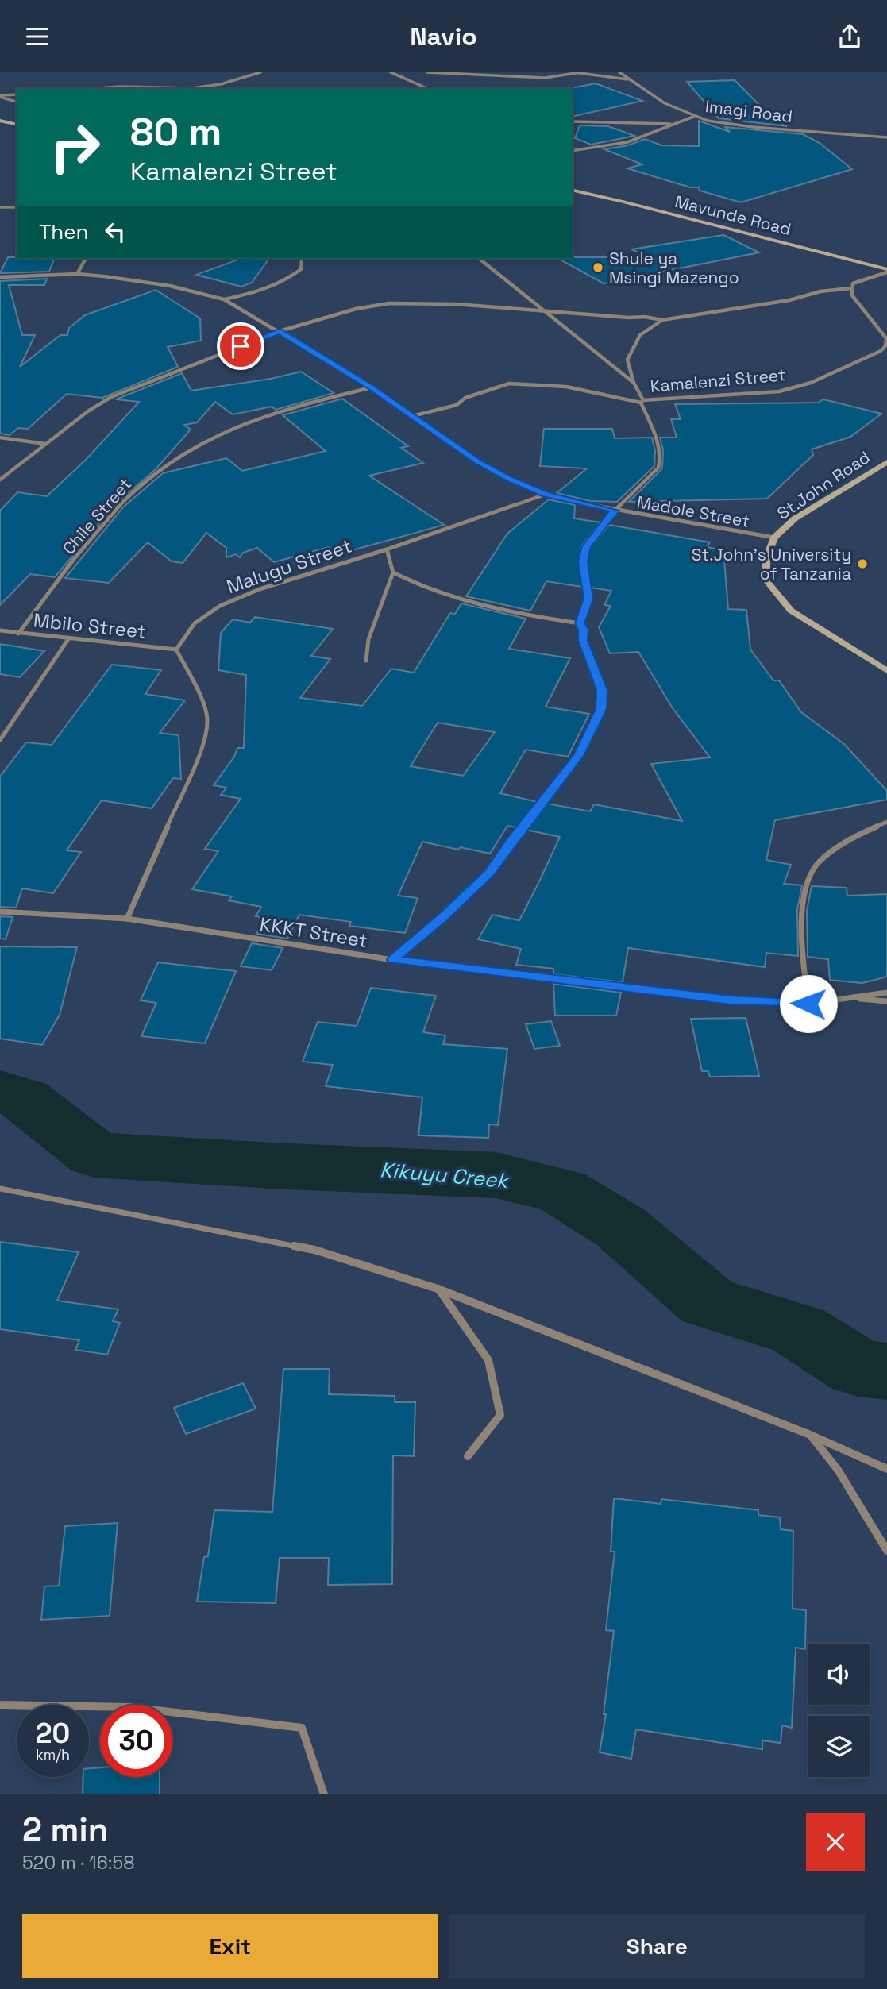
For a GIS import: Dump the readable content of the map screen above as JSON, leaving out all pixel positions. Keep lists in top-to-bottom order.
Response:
{
  "streets": {
    "street": [
      "Imagi Road",
      "Mavunde Road",
      "Kamalenzi Street",
      "St.John Road",
      "Madole Street",
      "Chile Street",
      "Malugu Street",
      "Mbilo Street",
      "KKKT Street"
    ]
  },
  "crossings": [
    ["Kamalenzi Street", "Madole Street"],
    ["St.John Road", "Madole Street"],
    ["Madole Street", "Chile Street"],
    ["Madole Street", "Malugu Street"],
    ["Chile Street", "Mbilo Street"],
    ["Malugu Street", "Mbilo Street"]
  ],
  "water": ["Kikuyu Creek"],
  "places": ["Shule ya Msingi Mazengo", "St.John's University of Tanzania"],
  "page": {
    "header": "Navio",
    "turn": ["80 m", "Kamalenzi Street"],
    "then": "Then",
    "speed": "20 km/h",
    "limit": "30",
    "heading": ["2 min", "520 m · 16:58"],
    "buttons": ["Exit", "Share"]
  }
}
